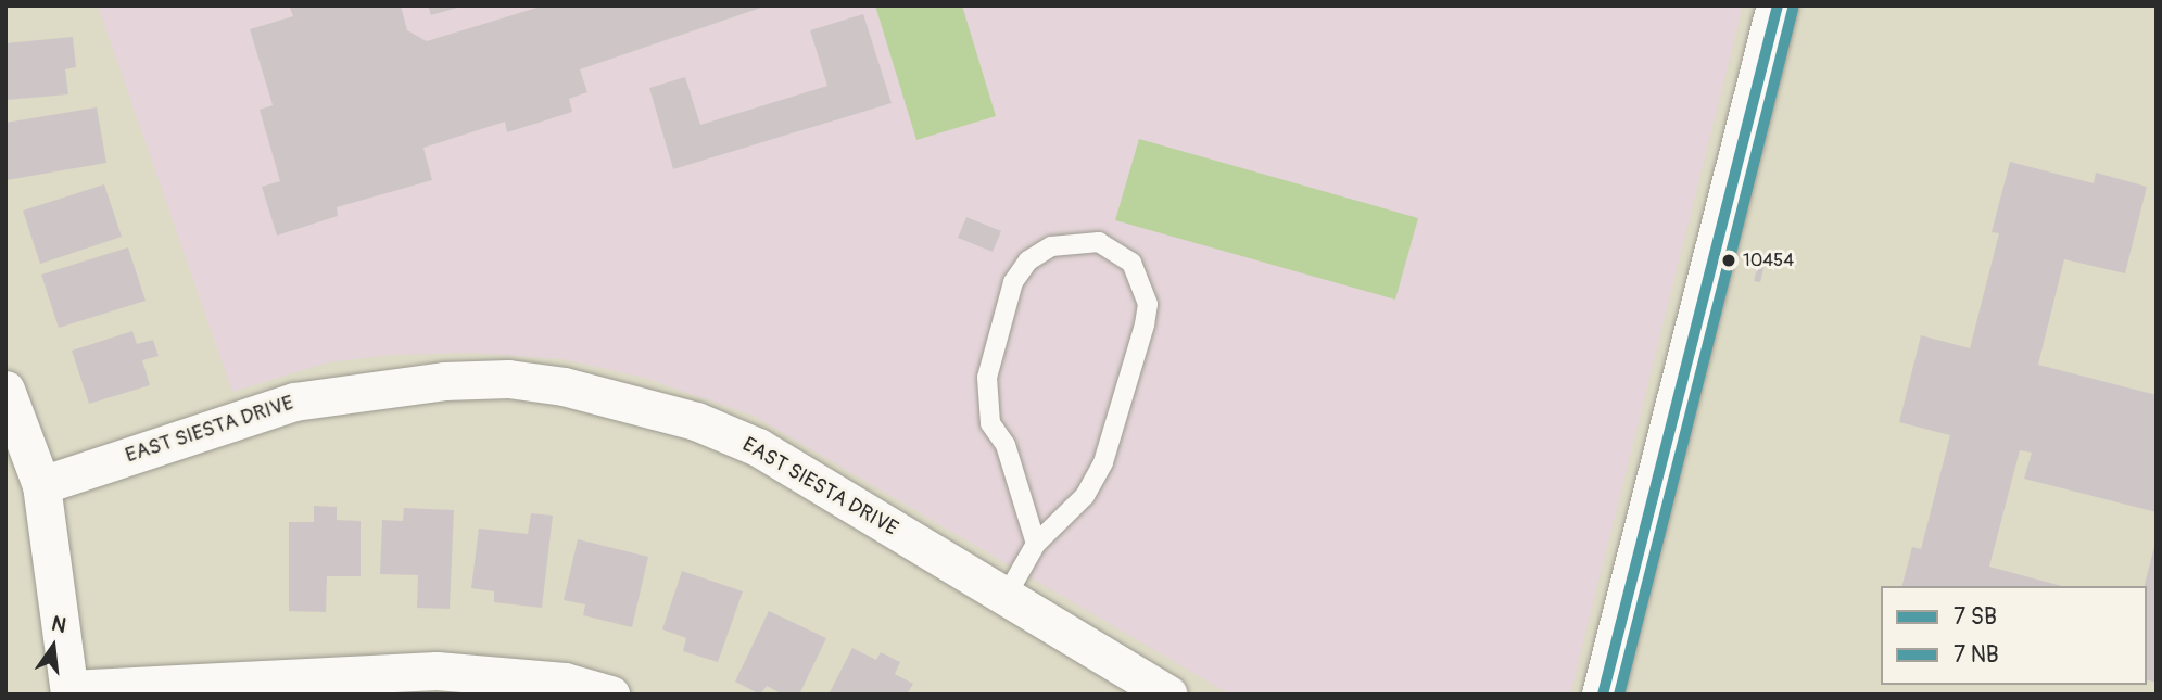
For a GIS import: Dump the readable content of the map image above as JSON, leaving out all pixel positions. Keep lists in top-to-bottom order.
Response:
{
  "streets": {
    "street": ["EAST SIESTA DRIVE"]
  },
  "places": ["10454"],
  "legend": ["7 SB", "7 NB"],
  "north": "top"
}
